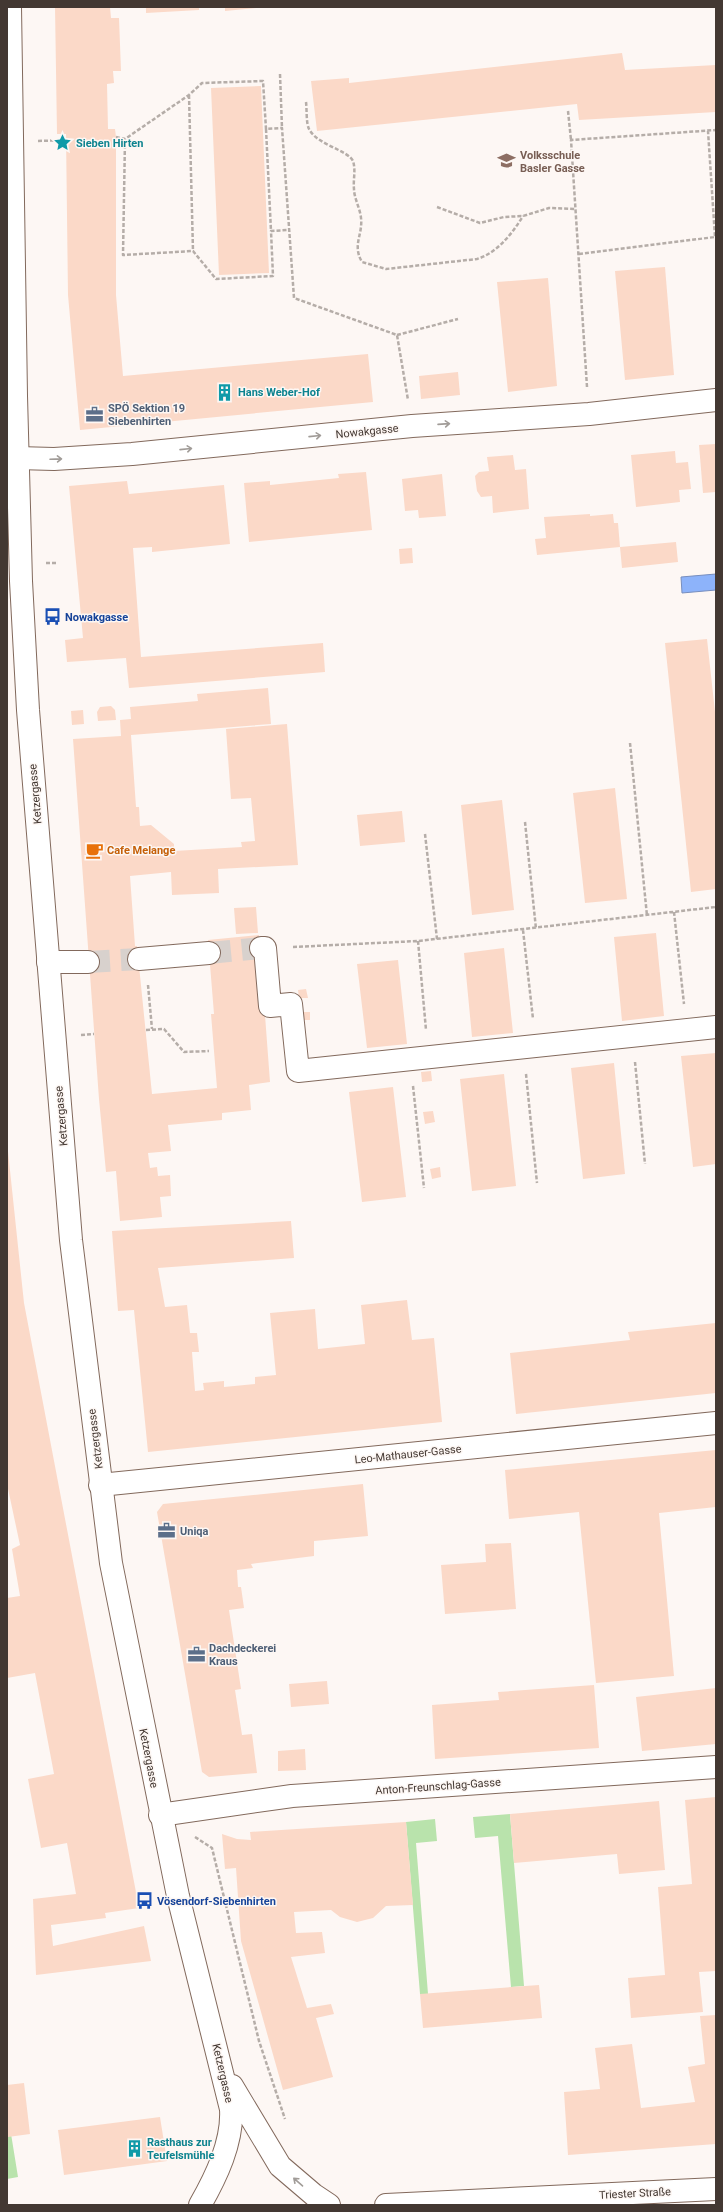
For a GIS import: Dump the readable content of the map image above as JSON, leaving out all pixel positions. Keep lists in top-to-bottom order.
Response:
{
  "streets": {
    "main road": [
      "Nowakgasse",
      "Ketzergasse",
      "Leo-Mathauser-Gasse",
      "Anton-Freunschlag-Gasse",
      "Triester Straße"
    ]
  },
  "crossings": [
    ["Nowakgasse", "Ketzergasse"],
    ["Ketzergasse", "Leo-Mathauser-Gasse"],
    ["Ketzergasse", "Anton-Freunschlag-Gasse"]
  ],
  "one_way": ["Nowakgasse"],
  "places": {
    "place": ["Sieben Hirten"],
    "school or university": ["Volksschule Basler Gasse"],
    "building": ["Hans Weber-Hof", "Rasthaus zur Teufelsmühle"],
    "office": ["SPÖ Sektion 19 Siebenhirten", "Uniqa", "Dachdeckerei Kraus"],
    "bus stop": ["Nowakgasse", "Vösendorf-Siebenhirten"],
    "cafe": ["Cafe Melange"]
  }
}
